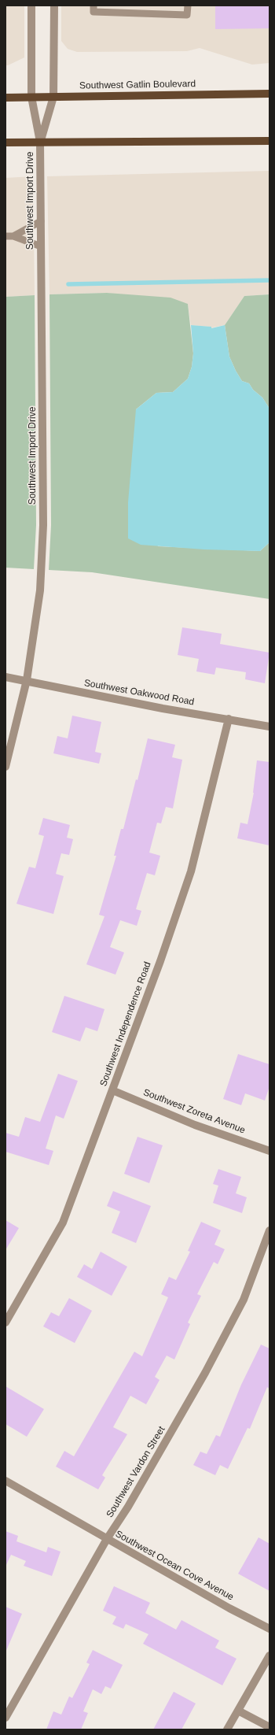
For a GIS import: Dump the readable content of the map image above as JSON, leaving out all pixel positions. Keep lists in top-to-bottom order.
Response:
{
  "streets": {
    "main road": ["Southwest Gatlin Boulevard"],
    "street": [
      "Southwest Import Drive",
      "Southwest Oakwood Road",
      "Southwest Independence Road",
      "Southwest Zoreta Avenue",
      "Southwest Vardon Street",
      "Southwest Ocean Cove Avenue"
    ]
  },
  "crossings": [
    ["Southwest Gatlin Boulevard", "Southwest Import Drive"],
    ["Southwest Import Drive", "Southwest Oakwood Road"],
    ["Southwest Oakwood Road", "Southwest Independence Road"],
    ["Southwest Independence Road", "Southwest Zoreta Avenue"],
    ["Southwest Vardon Street", "Southwest Ocean Cove Avenue"]
  ]
}
